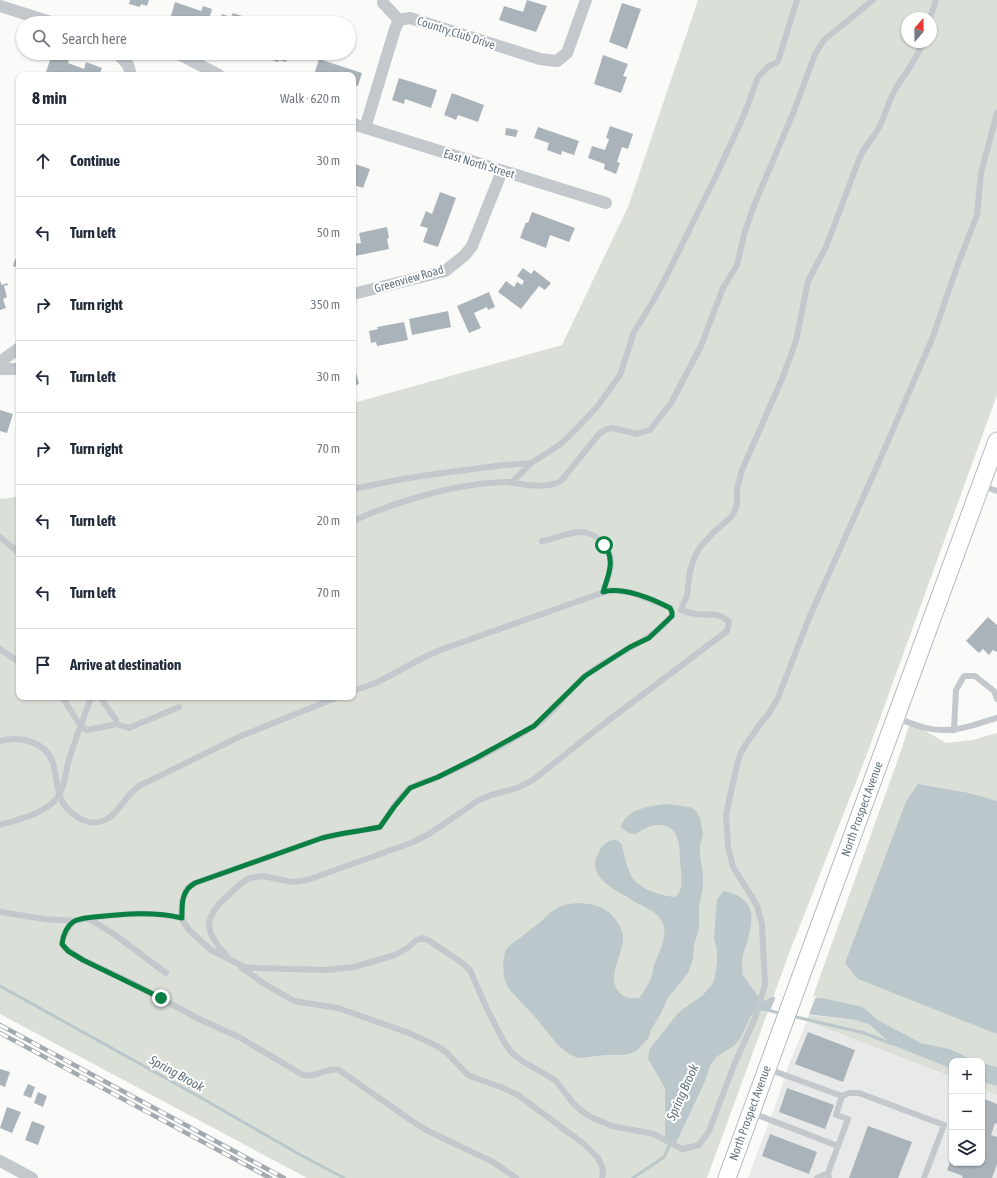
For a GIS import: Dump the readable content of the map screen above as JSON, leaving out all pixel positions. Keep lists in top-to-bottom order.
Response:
{
  "streets": {
    "main road": ["North Prospect Avenue"],
    "street": ["Country Club Drive", "East North Street", "Greenview Road"]
  },
  "crossings": [
    ["Country Club Drive", "East North Street"],
    ["East North Street", "Greenview Road"]
  ],
  "water": ["Spring Brook"],
  "north": "top",
  "page": {
    "search": "Search here",
    "heading": ["8 min", "Walk · 620 m"],
    "list": [
      ["Continue", "30 m"],
      ["Turn left", "50 m"],
      ["Turn right", "350 m"],
      ["Turn left", "30 m"],
      ["Turn right", "70 m"],
      ["Turn left", "20 m"],
      ["Turn left", "70 m"],
      "Arrive at destination"
    ],
    "map_buttons": ["+", "−"]
  }
}
